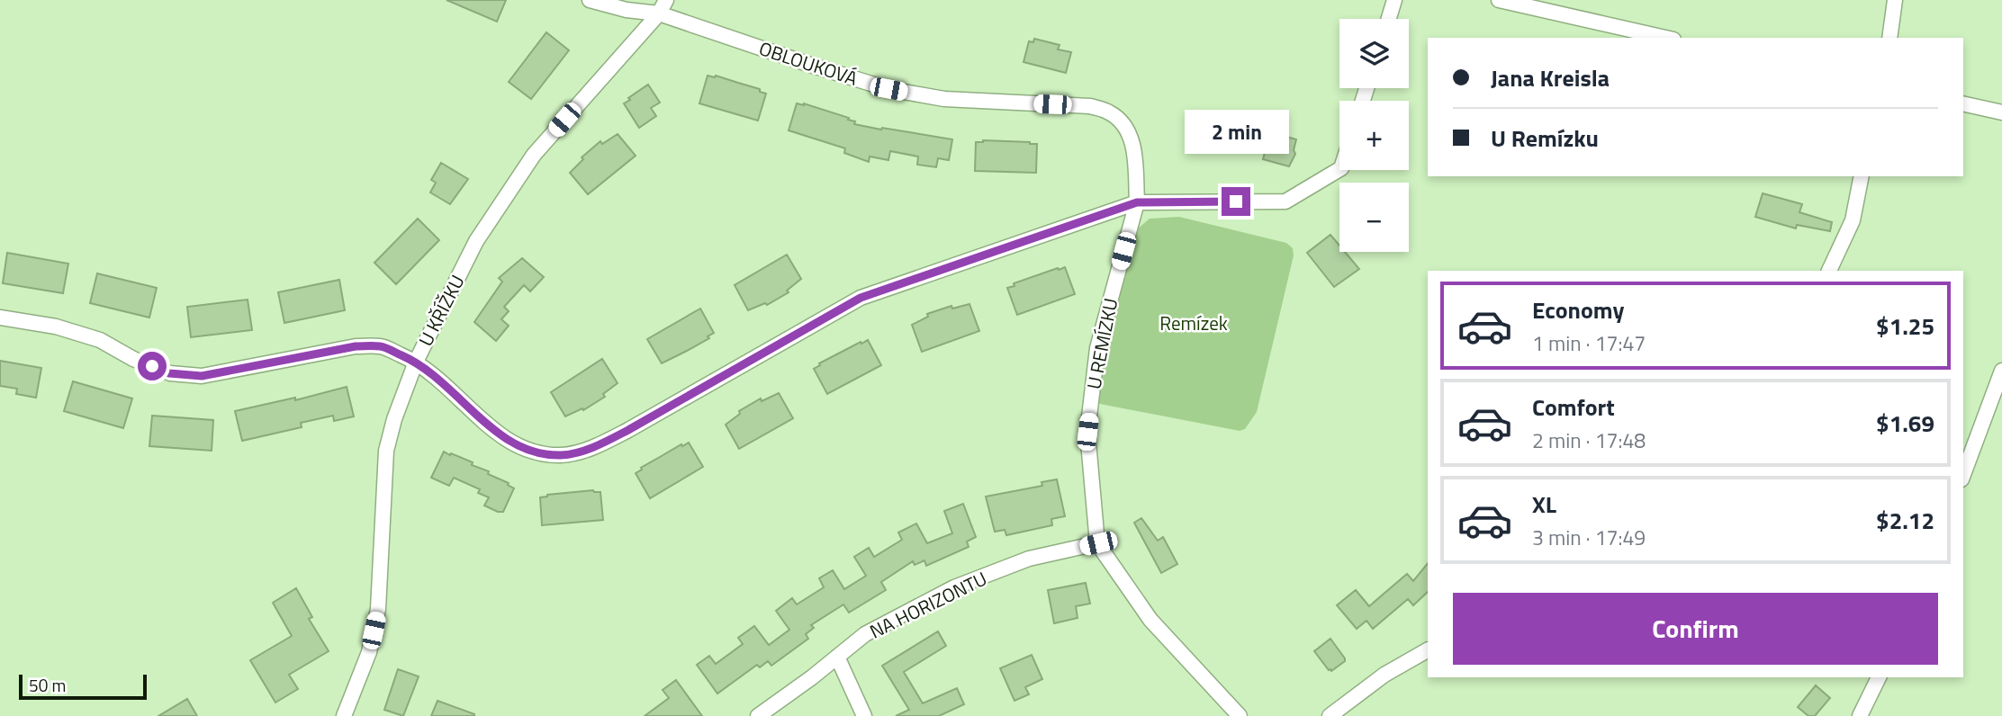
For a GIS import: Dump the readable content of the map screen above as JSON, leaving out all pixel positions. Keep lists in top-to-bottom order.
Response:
{
  "streets": {
    "street": [
      "OBLOUKOVÁ",
      "U KŘÍŽKU",
      "U REMÍZKU",
      "NA HORIZONTU"
    ]
  },
  "crossings": [
    ["OBLOUKOVÁ", "U KŘÍŽKU"],
    ["OBLOUKOVÁ", "U REMÍZKU"],
    ["U REMÍZKU", "NA HORIZONTU"]
  ],
  "parks": ["Remízek"],
  "scale_bar": "50 m",
  "page": {
    "map_buttons": ["+", "−"],
    "banner": ["Jana Kreisla", "U Remízku"],
    "bubble": "2 min",
    "list": [
      {
        "name": "Economy",
        "note": "1 min · 17:47",
        "value": "$1.25"
      },
      {
        "name": "Comfort",
        "note": "2 min · 17:48",
        "value": "$1.69"
      },
      {
        "name": "XL",
        "note": "3 min · 17:49",
        "value": "$2.12"
      }
    ],
    "buttons": "Confirm",
    "scale": "50 m"
  }
}
